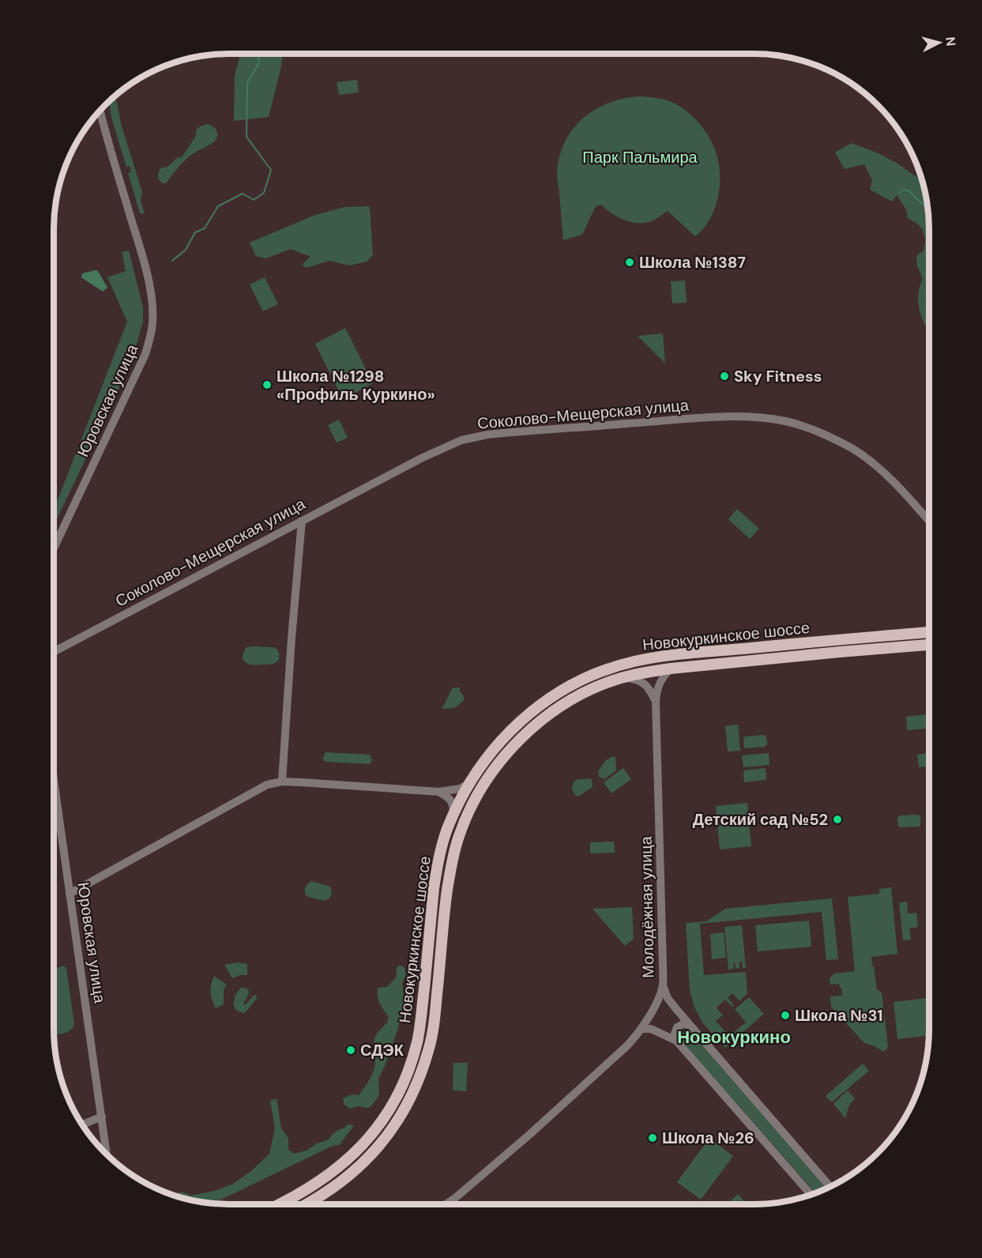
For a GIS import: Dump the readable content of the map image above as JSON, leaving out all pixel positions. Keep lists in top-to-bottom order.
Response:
{
  "streets": {
    "main road": ["Новокуркинское шоссе"],
    "street": ["Юровская улица", "Соколово-Мещерская улица", "Молодёжная улица"]
  },
  "crossings": [
    ["Новокуркинское шоссе", "Молодёжная улица"]
  ],
  "districts": ["Новокуркино"],
  "parks": ["Парк Пальмира"],
  "places": [
    "Школа №1387",
    "Sky Fitness",
    "Школа №1298 «Профиль Куркино»",
    "Детский сад №52",
    "Школа №31",
    "СДЭК",
    "Школа №26"
  ],
  "north": "right"
}
